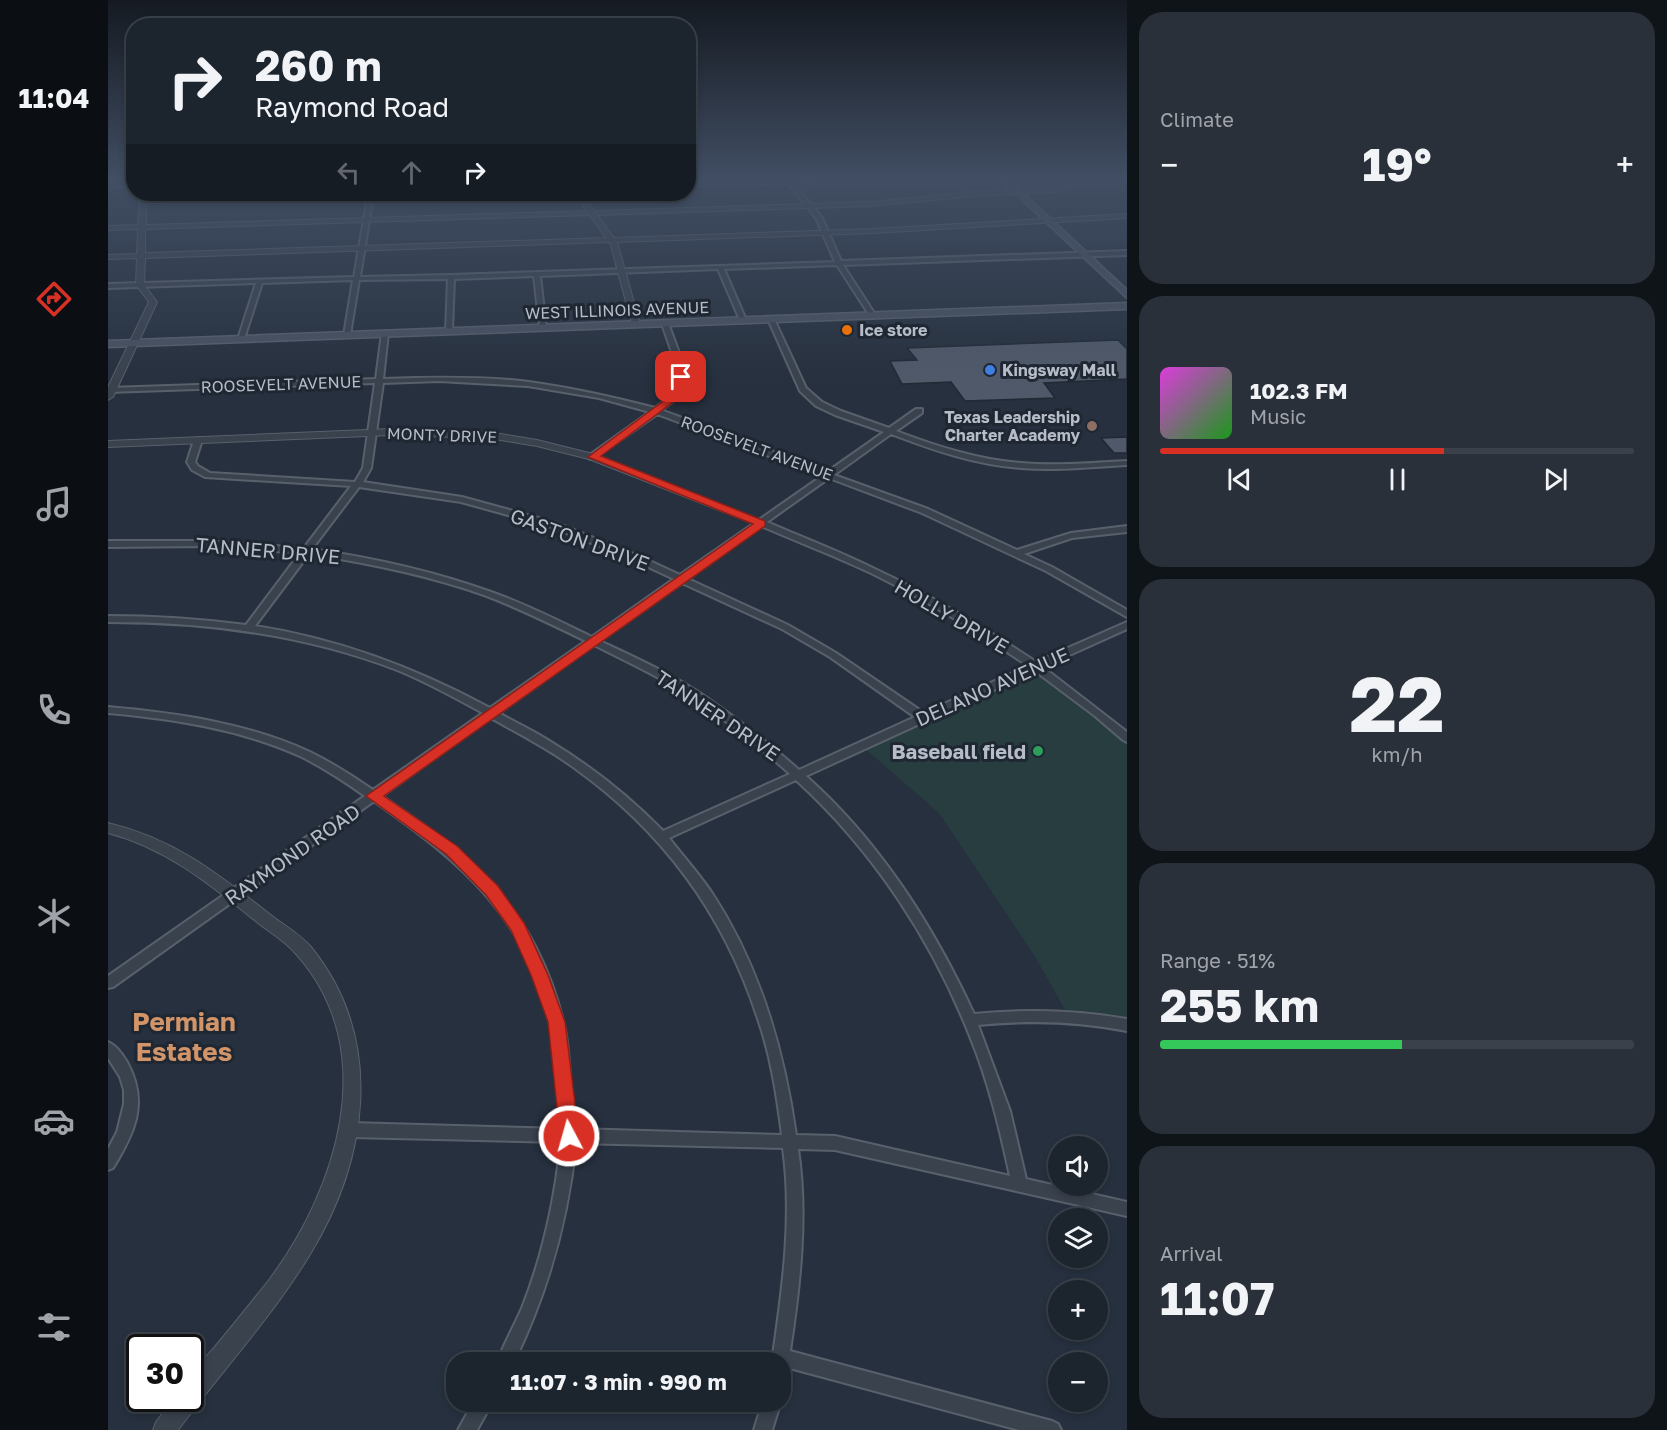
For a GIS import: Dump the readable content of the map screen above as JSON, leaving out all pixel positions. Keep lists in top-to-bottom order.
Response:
{
  "streets": {
    "main road": ["WEST ILLINOIS AVENUE"],
    "street": [
      "ROOSEVELT AVENUE",
      "MONTY DRIVE",
      "GASTON DRIVE",
      "TANNER DRIVE",
      "HOLLY DRIVE",
      "DELANO AVENUE",
      "RAYMOND ROAD"
    ]
  },
  "crossings": [
    ["ROOSEVELT AVENUE", "RAYMOND ROAD"],
    ["MONTY DRIVE", "GASTON DRIVE"],
    ["MONTY DRIVE", "HOLLY DRIVE"],
    ["MONTY DRIVE", "RAYMOND ROAD"],
    ["GASTON DRIVE", "DELANO AVENUE"],
    ["GASTON DRIVE", "RAYMOND ROAD"],
    ["TANNER DRIVE", "DELANO AVENUE"],
    ["TANNER DRIVE", "RAYMOND ROAD"],
    ["HOLLY DRIVE", "DELANO AVENUE"],
    ["HOLLY DRIVE", "RAYMOND ROAD"]
  ],
  "districts": ["Permian Estates"],
  "places": [
    "Ice store",
    "Kingsway Mall",
    "Texas Leadership Charter Academy",
    "Baseball field"
  ],
  "page": {
    "tabs": "11:04",
    "tile": [
      "Climate",
      ["22", "km/h"],
      ["Range · 51%", "255 km"],
      ["Arrival", "11:07"]
    ],
    "turn": ["260 m", "Raymond Road"],
    "heat": ["−", "19°", "+"],
    "song": ["102.3 FM", "Music"],
    "map_buttons": ["+", "−"],
    "limit": "30",
    "trip": "11:07 · 3 min · 990 m"
  }
}
